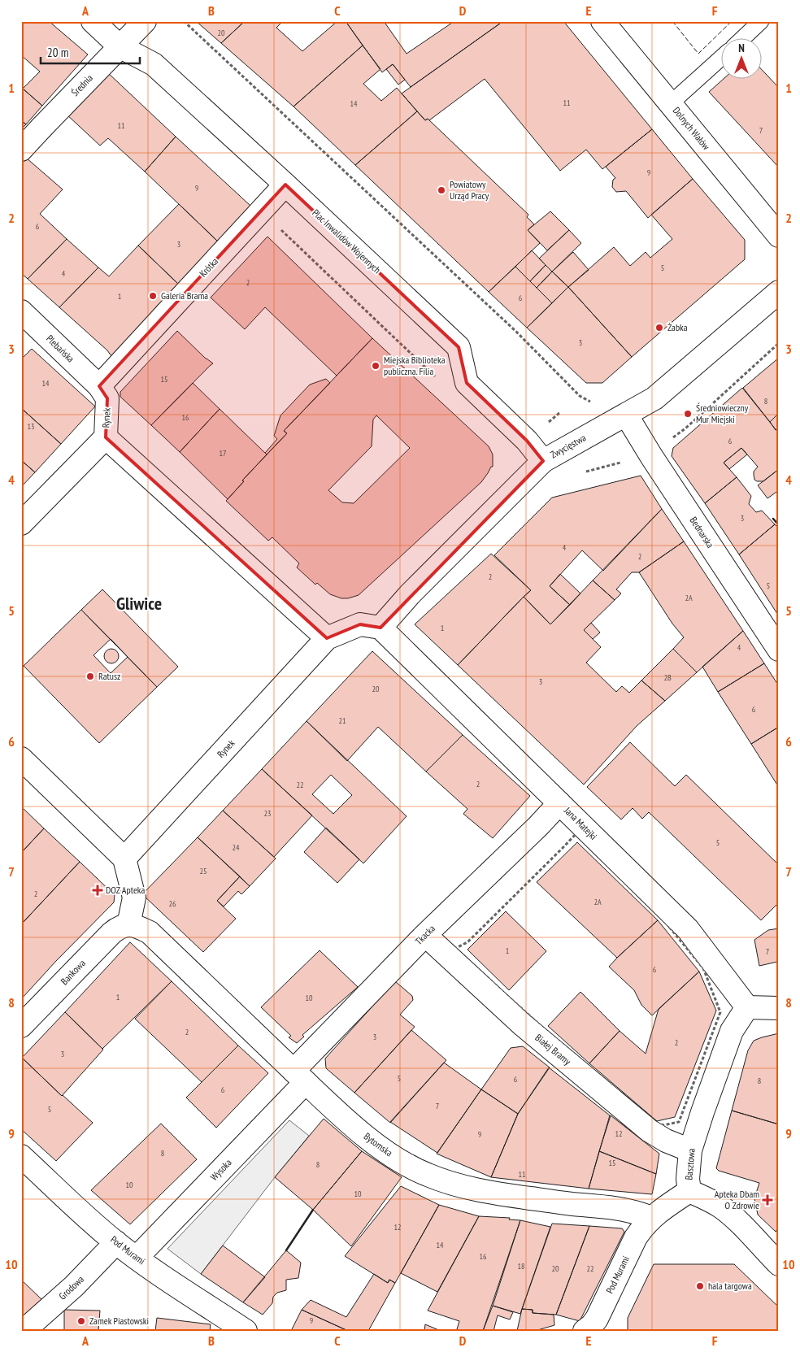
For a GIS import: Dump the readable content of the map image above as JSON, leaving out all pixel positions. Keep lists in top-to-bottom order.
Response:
{
  "streets": {
    "street": [
      "Średnia",
      "Dolnych Wałów",
      "Plac Inwalidów Wojennych",
      "Krótka",
      "Plebańska",
      "Rynek",
      "Zwycięstwa",
      "Bednarska",
      "Jana Matejki",
      "Tkacka",
      "Bankowa",
      "Białej Bramy",
      "Bytomska",
      "Basztowa",
      "Wysoka",
      "Pod Murami",
      "Grodowa"
    ]
  },
  "crossings": [
    ["Średnia", "Plac Inwalidów Wojennych"],
    ["Plac Inwalidów Wojennych", "Krótka"],
    ["Plac Inwalidów Wojennych", "Zwycięstwa"],
    ["Krótka", "Plebańska"],
    ["Krótka", "Rynek"],
    ["Plebańska", "Rynek"],
    ["Rynek", "Zwycięstwa"],
    ["Rynek", "Jana Matejki"],
    ["Zwycięstwa", "Bednarska"],
    ["Zwycięstwa", "Jana Matejki"],
    ["Jana Matejki", "Tkacka"],
    ["Jana Matejki", "Basztowa"],
    ["Tkacka", "Białej Bramy"],
    ["Tkacka", "Bytomska"],
    ["Tkacka", "Wysoka"],
    ["Bankowa", "Bytomska"],
    ["Białej Bramy", "Basztowa"],
    ["Bytomska", "Wysoka"],
    ["Bytomska", "Pod Murami"],
    ["Wysoka", "Pod Murami"],
    ["Pod Murami", "Grodowa"]
  ],
  "districts": ["Gliwice"],
  "places": {
    "other": [
      "Powiatowy Urząd Pracy",
      "Galeria Brama",
      "Żabka",
      "Miejska Biblioteka publiczna. Filia",
      "Średniowieczny Mur Miejski",
      "Ratusz",
      "hala targowa",
      "Zamek Piastowski"
    ],
    "health": ["DOZ Apteka", "Apteka Dbam O Zdrowie"]
  },
  "house_numbers": [
    "20",
    "11",
    "14",
    "11",
    "7",
    "9",
    "9",
    "6",
    "3",
    "5",
    "4",
    "2",
    "1",
    "6",
    "3",
    "15",
    "14",
    "8",
    "16",
    "13",
    "6",
    "17",
    "3",
    "4",
    "2",
    "2",
    "5",
    "2A",
    "1",
    "4",
    "2B",
    "3",
    "20",
    "6",
    "21",
    "2",
    "22",
    "23",
    "5",
    "24",
    "25",
    "2",
    "2A",
    "26",
    "1",
    "7",
    "6",
    "1",
    "10",
    "2",
    "3",
    "2",
    "3",
    "5",
    "6",
    "8",
    "6",
    "7",
    "5",
    "12",
    "9",
    "8",
    "15",
    "8",
    "11",
    "10",
    "10",
    "12",
    "14",
    "16",
    "18",
    "20",
    "22",
    "9"
  ],
  "scale_bar": "20 m",
  "north": "top",
  "grid": {
    "columns": [
      "A",
      "B",
      "C",
      "D",
      "E",
      "F"
    ],
    "rows": [
      "1",
      "2",
      "3",
      "4",
      "5",
      "6",
      "7",
      "8",
      "9",
      "10"
    ]
  }
}
